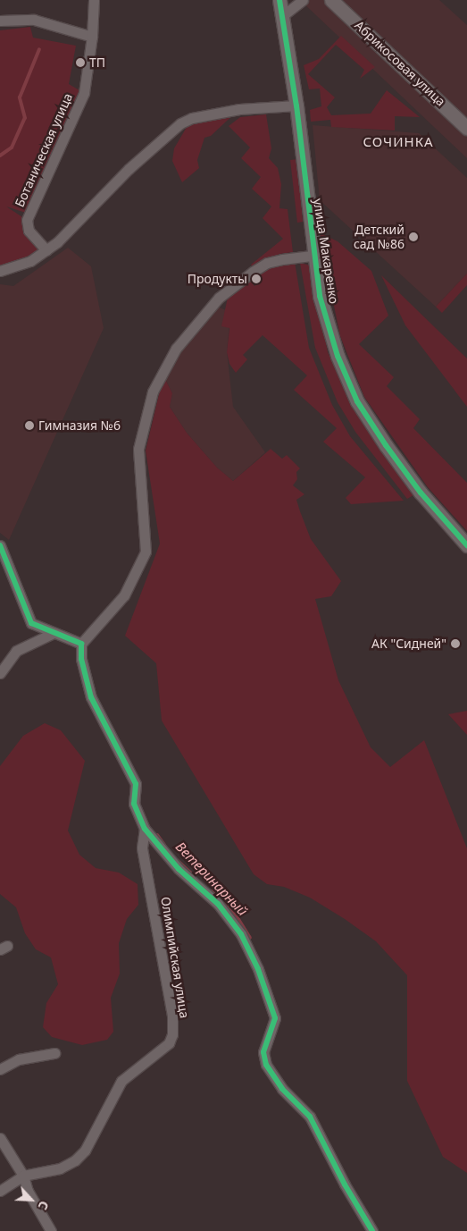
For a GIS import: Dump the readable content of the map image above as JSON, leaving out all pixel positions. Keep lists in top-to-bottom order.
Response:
{
  "streets": {
    "street": [
      "Абрикосовая улица",
      "Ботаническая улица",
      "улица Макаренко",
      "Олимпийская улица"
    ]
  },
  "crossings": [
    ["улица Макаренко", "Олимпийская улица"]
  ],
  "districts": ["СОЧИНКА"],
  "water": ["Ветеринарный"],
  "places": [
    "ТП",
    "Детский сад №86",
    "Продукты",
    "Гимназия №6",
    "АК \"Сидней\""
  ],
  "north": "bottom right"
}
